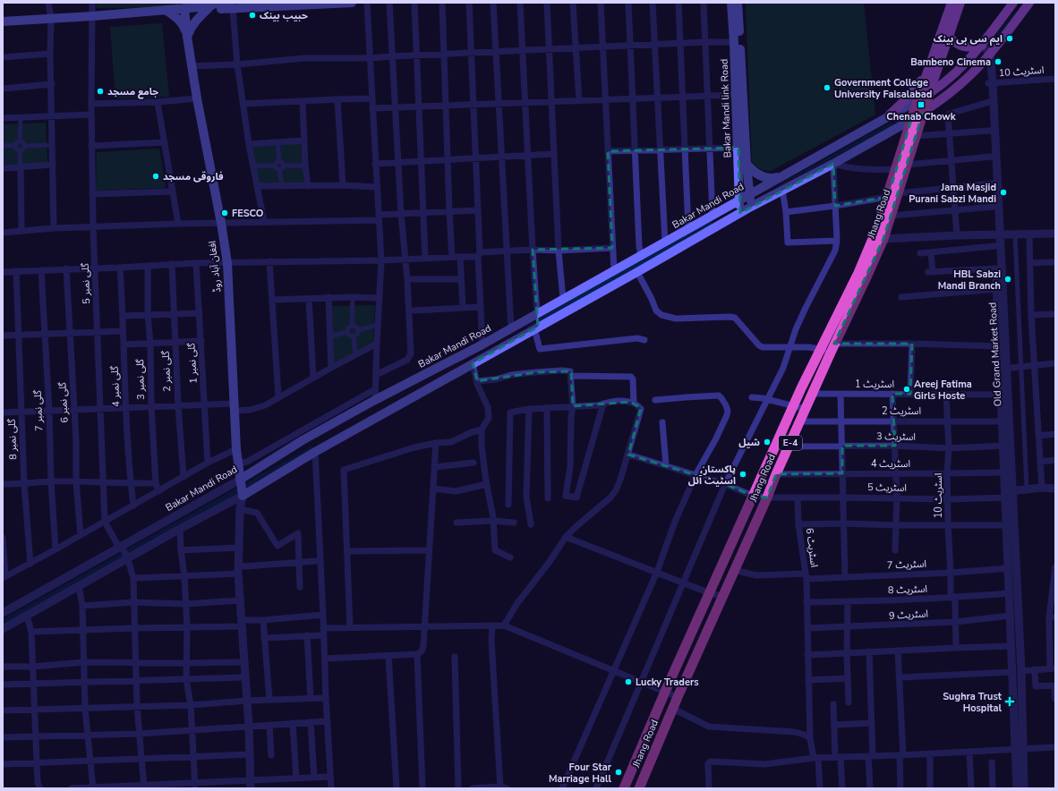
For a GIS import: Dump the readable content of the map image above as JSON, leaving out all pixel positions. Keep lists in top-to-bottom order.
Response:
{
  "streets": {
    "highway": ["Jhang Road", "E-4"],
    "main road": ["Bakar Mandi link Road", "Bakar Mandi Road", "افغان آباد روڈ"],
    "street": [
      "اسٹریٹ 10",
      "گلی نمبر 5",
      "Old Grand Market Road",
      "گلی نمبر 1",
      "گلی نمبر 2",
      "گلی نمبر 3",
      "اسٹریٹ 1",
      "گلی نمبر 4",
      "گلی نمبر 6",
      "گلی نمبر 7",
      "اسٹریٹ 2",
      "اسٹریٹ 3",
      "گلی نمبر 8",
      "اسٹریٹ 4",
      "اسٹریٹ 5",
      "اسٹریٹ 6",
      "اسٹریٹ 7",
      "اسٹریٹ 8",
      "اسٹریٹ 9"
    ]
  },
  "crossings": [
    ["اسٹریٹ 10", "Old Grand Market Road"],
    ["اسٹریٹ 10", "اسٹریٹ 1"],
    ["اسٹریٹ 10", "اسٹریٹ 2"],
    ["اسٹریٹ 10", "اسٹریٹ 3"],
    ["اسٹریٹ 10", "اسٹریٹ 4"],
    ["اسٹریٹ 10", "اسٹریٹ 5"],
    ["اسٹریٹ 10", "اسٹریٹ 6"],
    ["اسٹریٹ 10", "اسٹریٹ 7"],
    ["اسٹریٹ 10", "اسٹریٹ 8"],
    ["اسٹریٹ 10", "اسٹریٹ 9"],
    ["Bakar Mandi link Road", "Bakar Mandi Road"],
    ["Bakar Mandi Road", "Jhang Road"],
    ["Bakar Mandi Road", "افغان آباد روڈ"],
    ["Bakar Mandi Road", "گلی نمبر 5"],
    ["Jhang Road", "اسٹریٹ 1"],
    ["Jhang Road", "اسٹریٹ 2"],
    ["Jhang Road", "اسٹریٹ 3"],
    ["Jhang Road", "اسٹریٹ 4"],
    ["Jhang Road", "اسٹریٹ 5"],
    ["Jhang Road", "اسٹریٹ 7"],
    ["Old Grand Market Road", "اسٹریٹ 1"],
    ["Old Grand Market Road", "اسٹریٹ 2"],
    ["Old Grand Market Road", "اسٹریٹ 3"],
    ["Old Grand Market Road", "اسٹریٹ 4"],
    ["Old Grand Market Road", "اسٹریٹ 5"],
    ["Old Grand Market Road", "اسٹریٹ 6"],
    ["Old Grand Market Road", "اسٹریٹ 7"],
    ["Old Grand Market Road", "اسٹریٹ 8"],
    ["Old Grand Market Road", "اسٹریٹ 9"],
    ["اسٹریٹ 6", "اسٹریٹ 7"],
    ["اسٹریٹ 6", "اسٹریٹ 8"],
    ["اسٹریٹ 6", "اسٹریٹ 9"]
  ],
  "places": {
    "other": [
      "حبیب بینک",
      "ایم سی بی بینک",
      "Bambeno Cinema",
      "Government College University Faisalabad",
      "جامع مسجد",
      "فاروقی مسجد",
      "Jama Masjid Purani Sabzi Mandi",
      "FESCO",
      "HBL Sabzi Mandi Branch",
      "Areej Fatima Girls Hoste",
      "شیل",
      "پاکستان اسٹیٹ آئل",
      "Lucky Traders",
      "Four Star Marriage Hall"
    ],
    "transit": ["Chenab Chowk"],
    "health": ["Sughra Trust Hospital"]
  }
}
